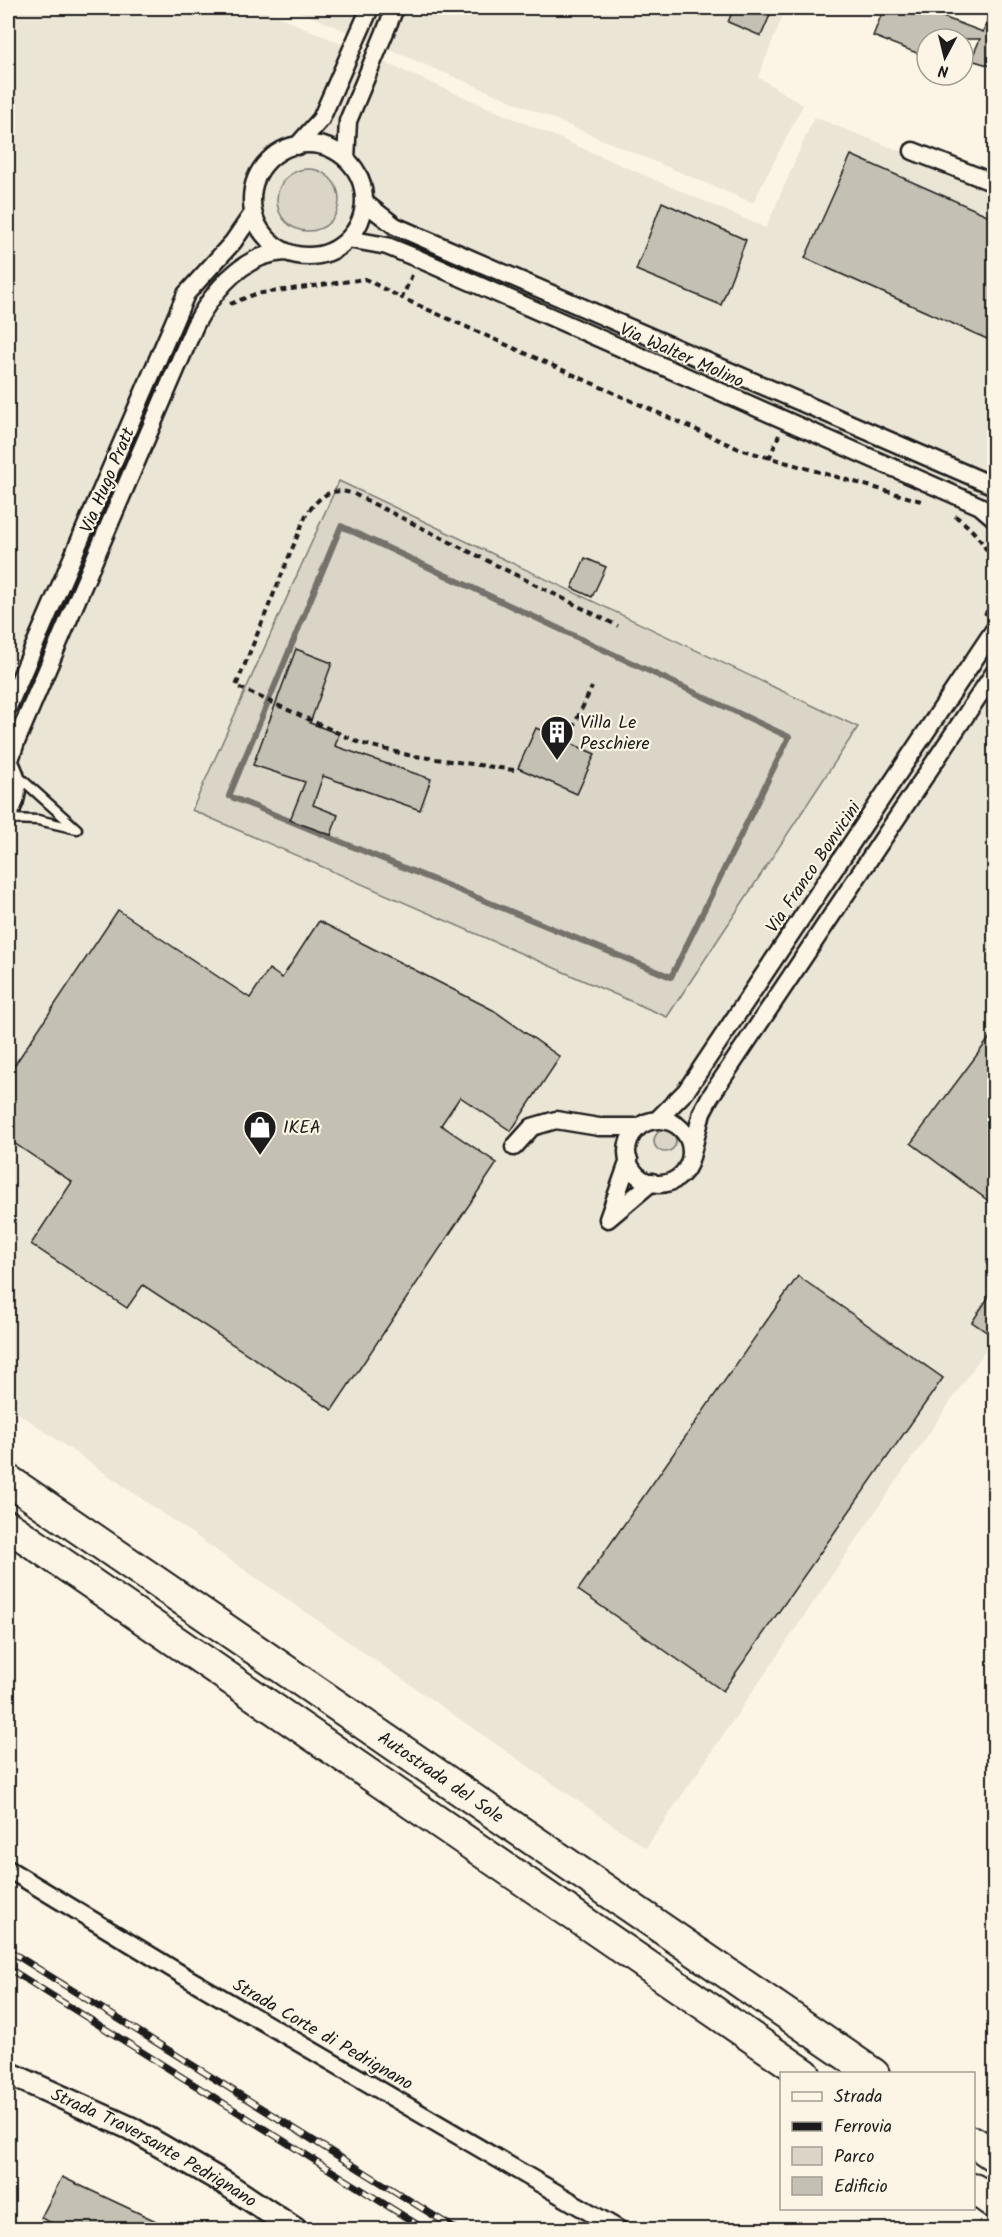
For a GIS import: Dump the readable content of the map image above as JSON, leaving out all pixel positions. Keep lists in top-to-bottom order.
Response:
{
  "streets": {
    "highway": ["Autostrada del Sole"],
    "street": [
      "Via Walter Molino",
      "Via Hugo Pratt",
      "Via Franco Bonvicini",
      "Strada Corte di Pedrignano",
      "Strada Traversante Pedrignano"
    ]
  },
  "crossings": [
    ["Via Walter Molino", "Via Hugo Pratt"]
  ],
  "places": {
    "building": ["Villa Le Peschiere"],
    "shop": ["IKEA"]
  },
  "legend": [
    "Strada",
    "Ferrovia",
    "Parco",
    "Edificio"
  ],
  "north": "bottom"
}
